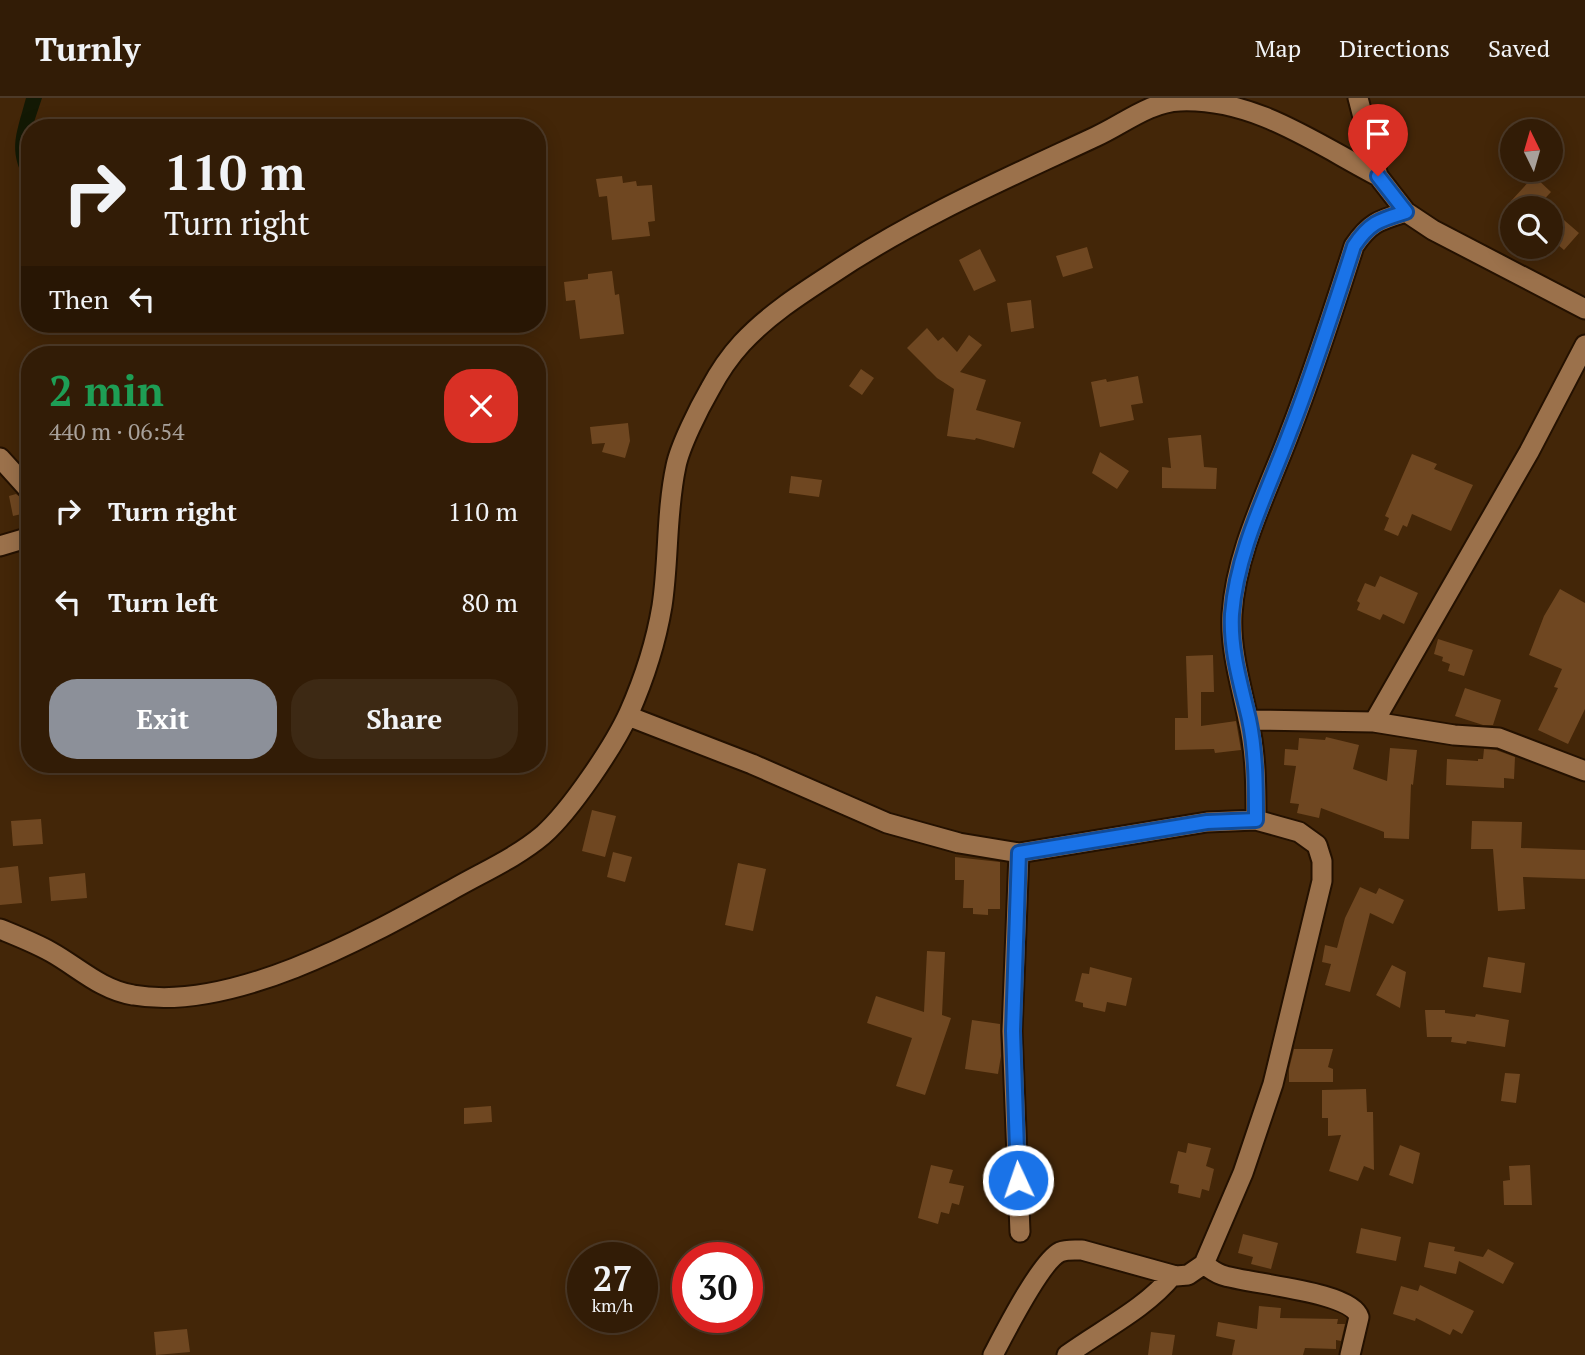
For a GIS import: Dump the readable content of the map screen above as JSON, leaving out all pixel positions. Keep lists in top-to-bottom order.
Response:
{
  "north": "top",
  "page": {
    "header": "Turnly",
    "nav": ["Map", "Directions", "Saved"],
    "turn": ["110 m", "Turn right"],
    "then": "Then",
    "heading": ["2 min", "440 m · 06:54"],
    "list": [
      {
        "name": "Turn right",
        "value": "110 m"
      },
      {
        "name": "Turn left",
        "value": "80 m"
      }
    ],
    "buttons": ["Exit", "Share"],
    "speed": "27 km/h",
    "limit": "30"
  }
}
